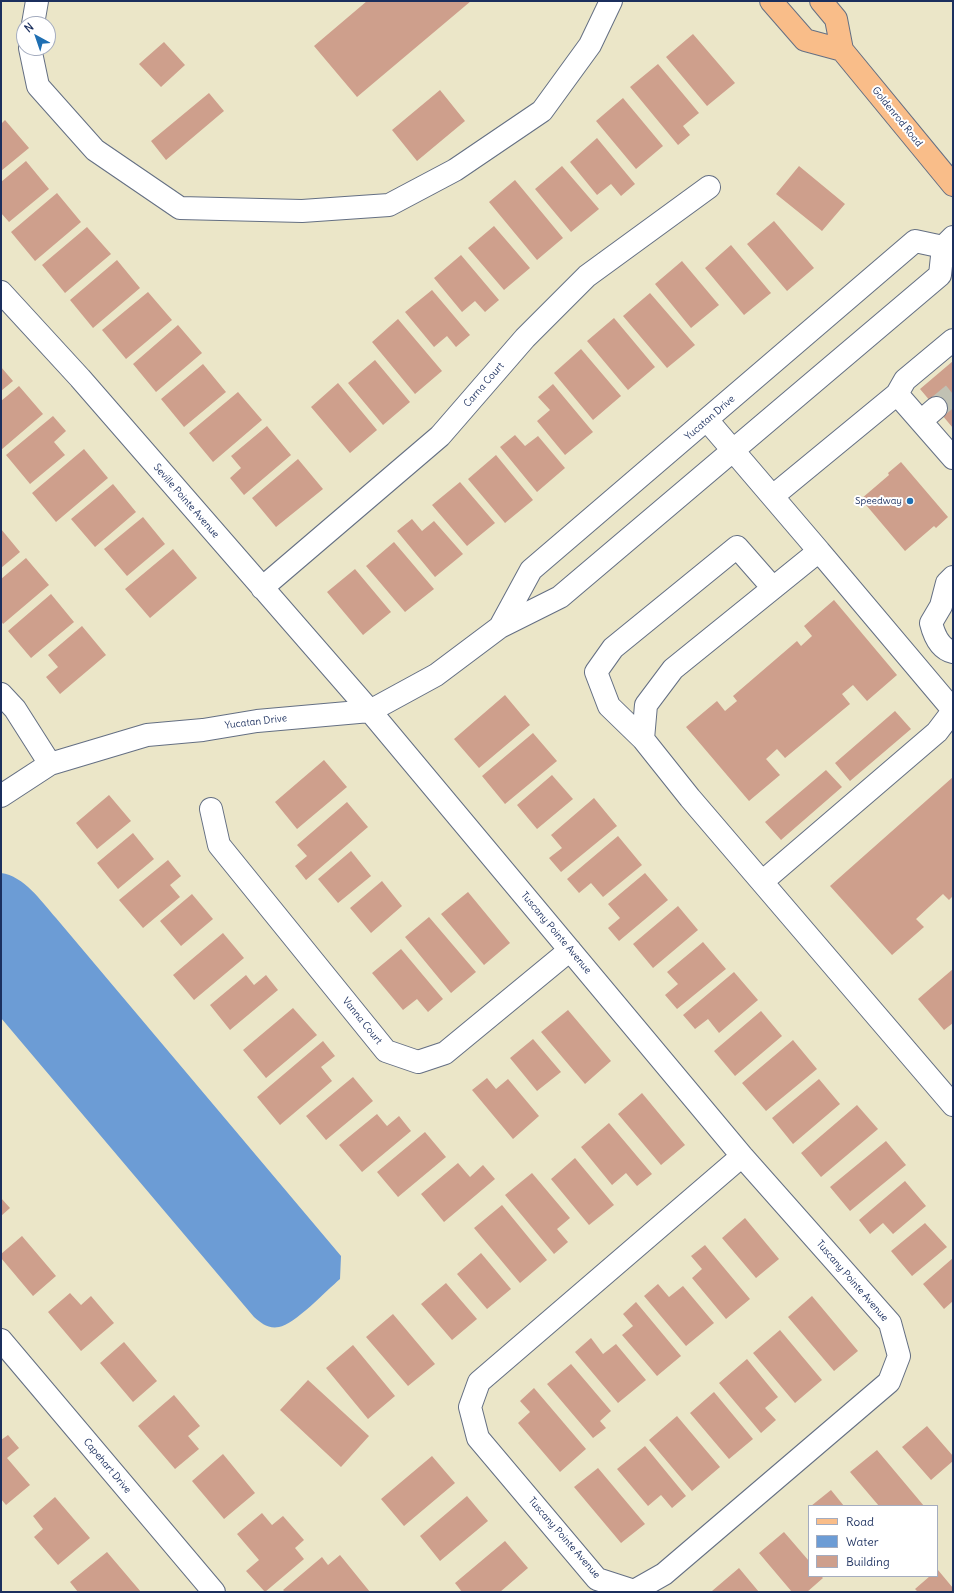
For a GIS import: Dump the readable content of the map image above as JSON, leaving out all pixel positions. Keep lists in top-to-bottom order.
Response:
{
  "streets": {
    "main road": ["Goldenrod Road"],
    "street": [
      "Carna Court",
      "Yucatan Drive",
      "Seville Pointe Avenue",
      "Tuscany Pointe Avenue",
      "Vanna Court",
      "Capehart Drive"
    ]
  },
  "crossings": [
    ["Carna Court", "Seville Pointe Avenue"],
    ["Yucatan Drive", "Seville Pointe Avenue"],
    ["Yucatan Drive", "Tuscany Pointe Avenue"],
    ["Seville Pointe Avenue", "Tuscany Pointe Avenue"],
    ["Tuscany Pointe Avenue", "Vanna Court"]
  ],
  "places": ["Speedway"],
  "legend": ["Road", "Water", "Building"],
  "north": "top left"
}
